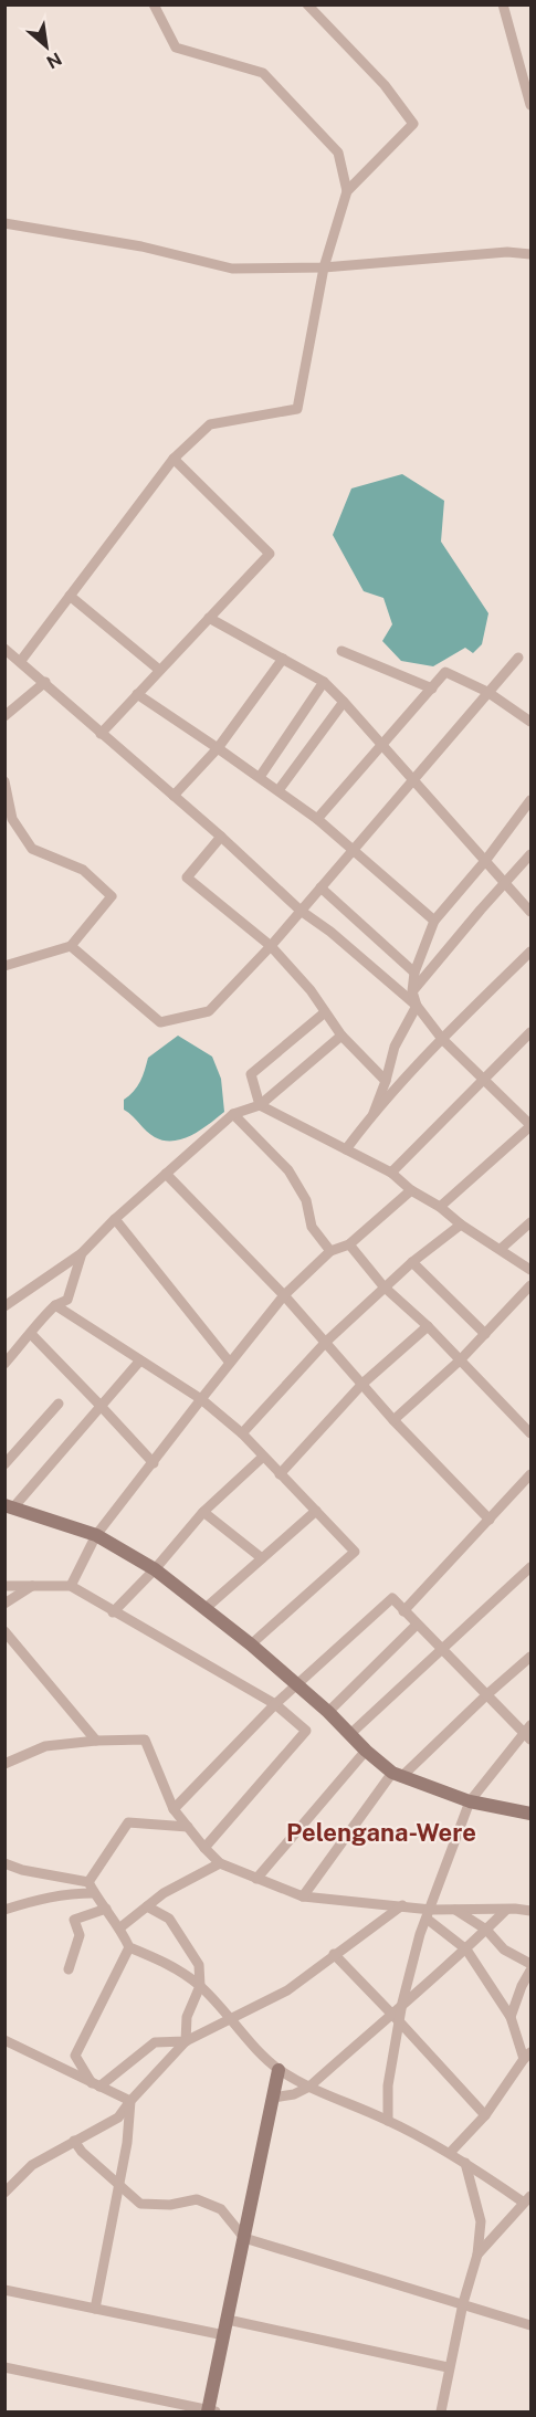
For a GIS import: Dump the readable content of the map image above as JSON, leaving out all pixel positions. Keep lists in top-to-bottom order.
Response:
{
  "districts": ["Pelengana-Were"],
  "north": "bottom right"
}
